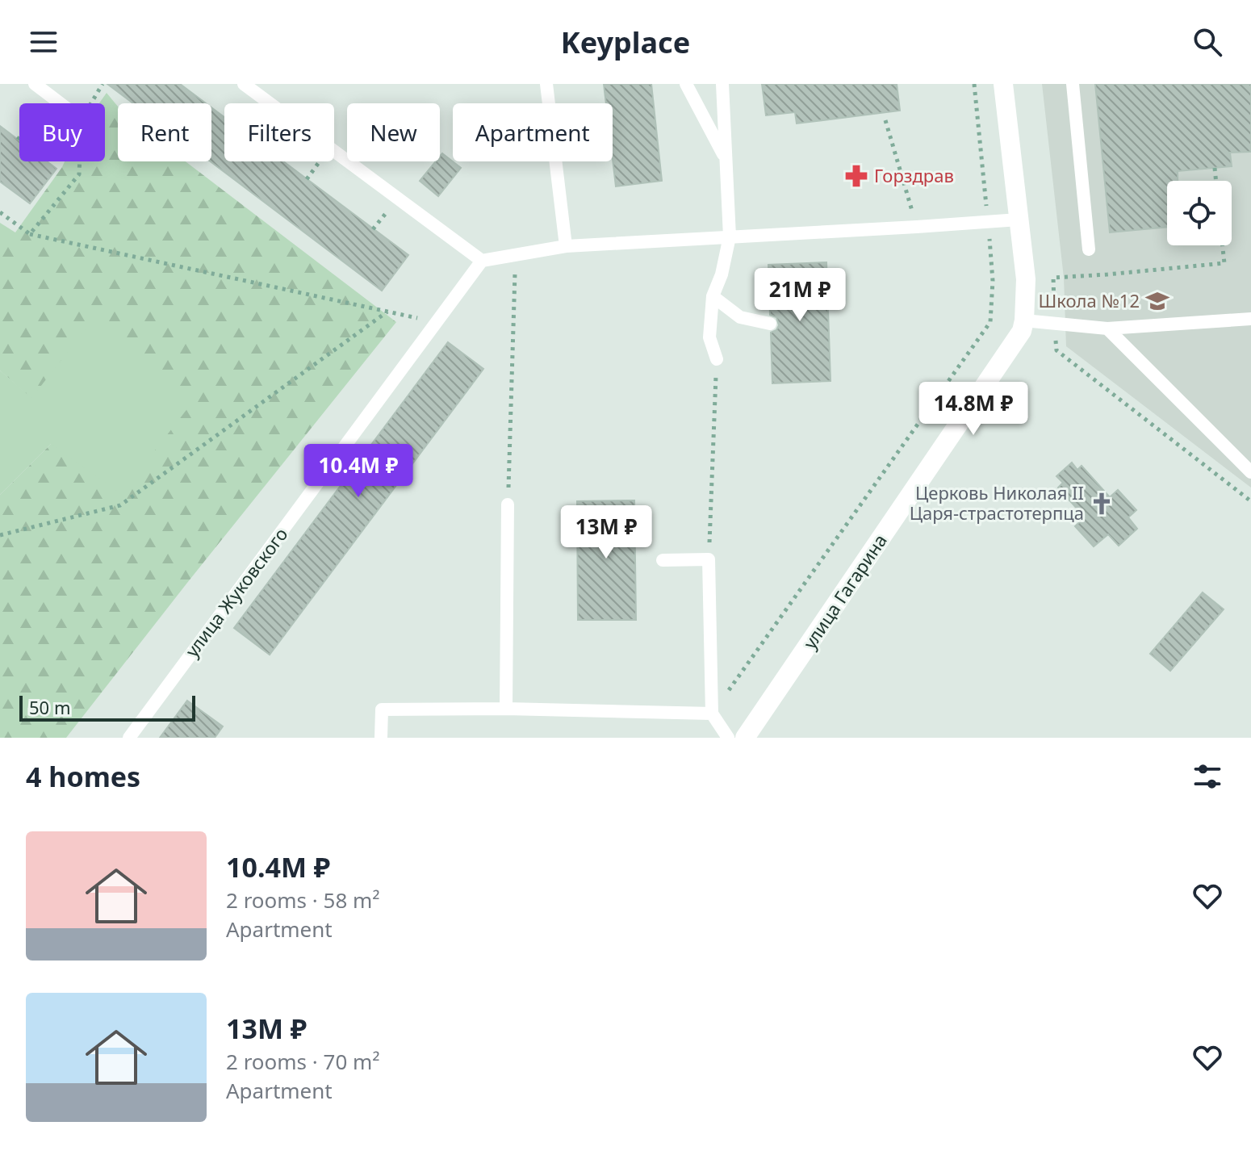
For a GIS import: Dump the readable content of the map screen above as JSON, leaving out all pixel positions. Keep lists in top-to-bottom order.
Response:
{
  "streets": {
    "street": ["улица Гагарина"],
    "lane": ["улица Жуковского"]
  },
  "places": {
    "pharmacy": ["Горздрав"],
    "school or university": ["Школа №12"],
    "church": ["Церковь Николая II Царя-страстотерпца"]
  },
  "scale_bar": "50 m",
  "page": {
    "header": "Keyplace",
    "chip": [
      "Buy",
      "Rent",
      "Filters",
      "New",
      "Apartment"
    ],
    "price": [
      "21M ₽",
      "14.8M ₽",
      "10.4M ₽",
      "13M ₽"
    ],
    "scale": "50 m",
    "heading": "4 homes",
    "list": [
      {
        "name": "10.4M ₽",
        "note": "2 rooms · 58 m² · Apartment"
      },
      {
        "name": "13M ₽",
        "note": "2 rooms · 70 m² · Apartment"
      }
    ]
  }
}
